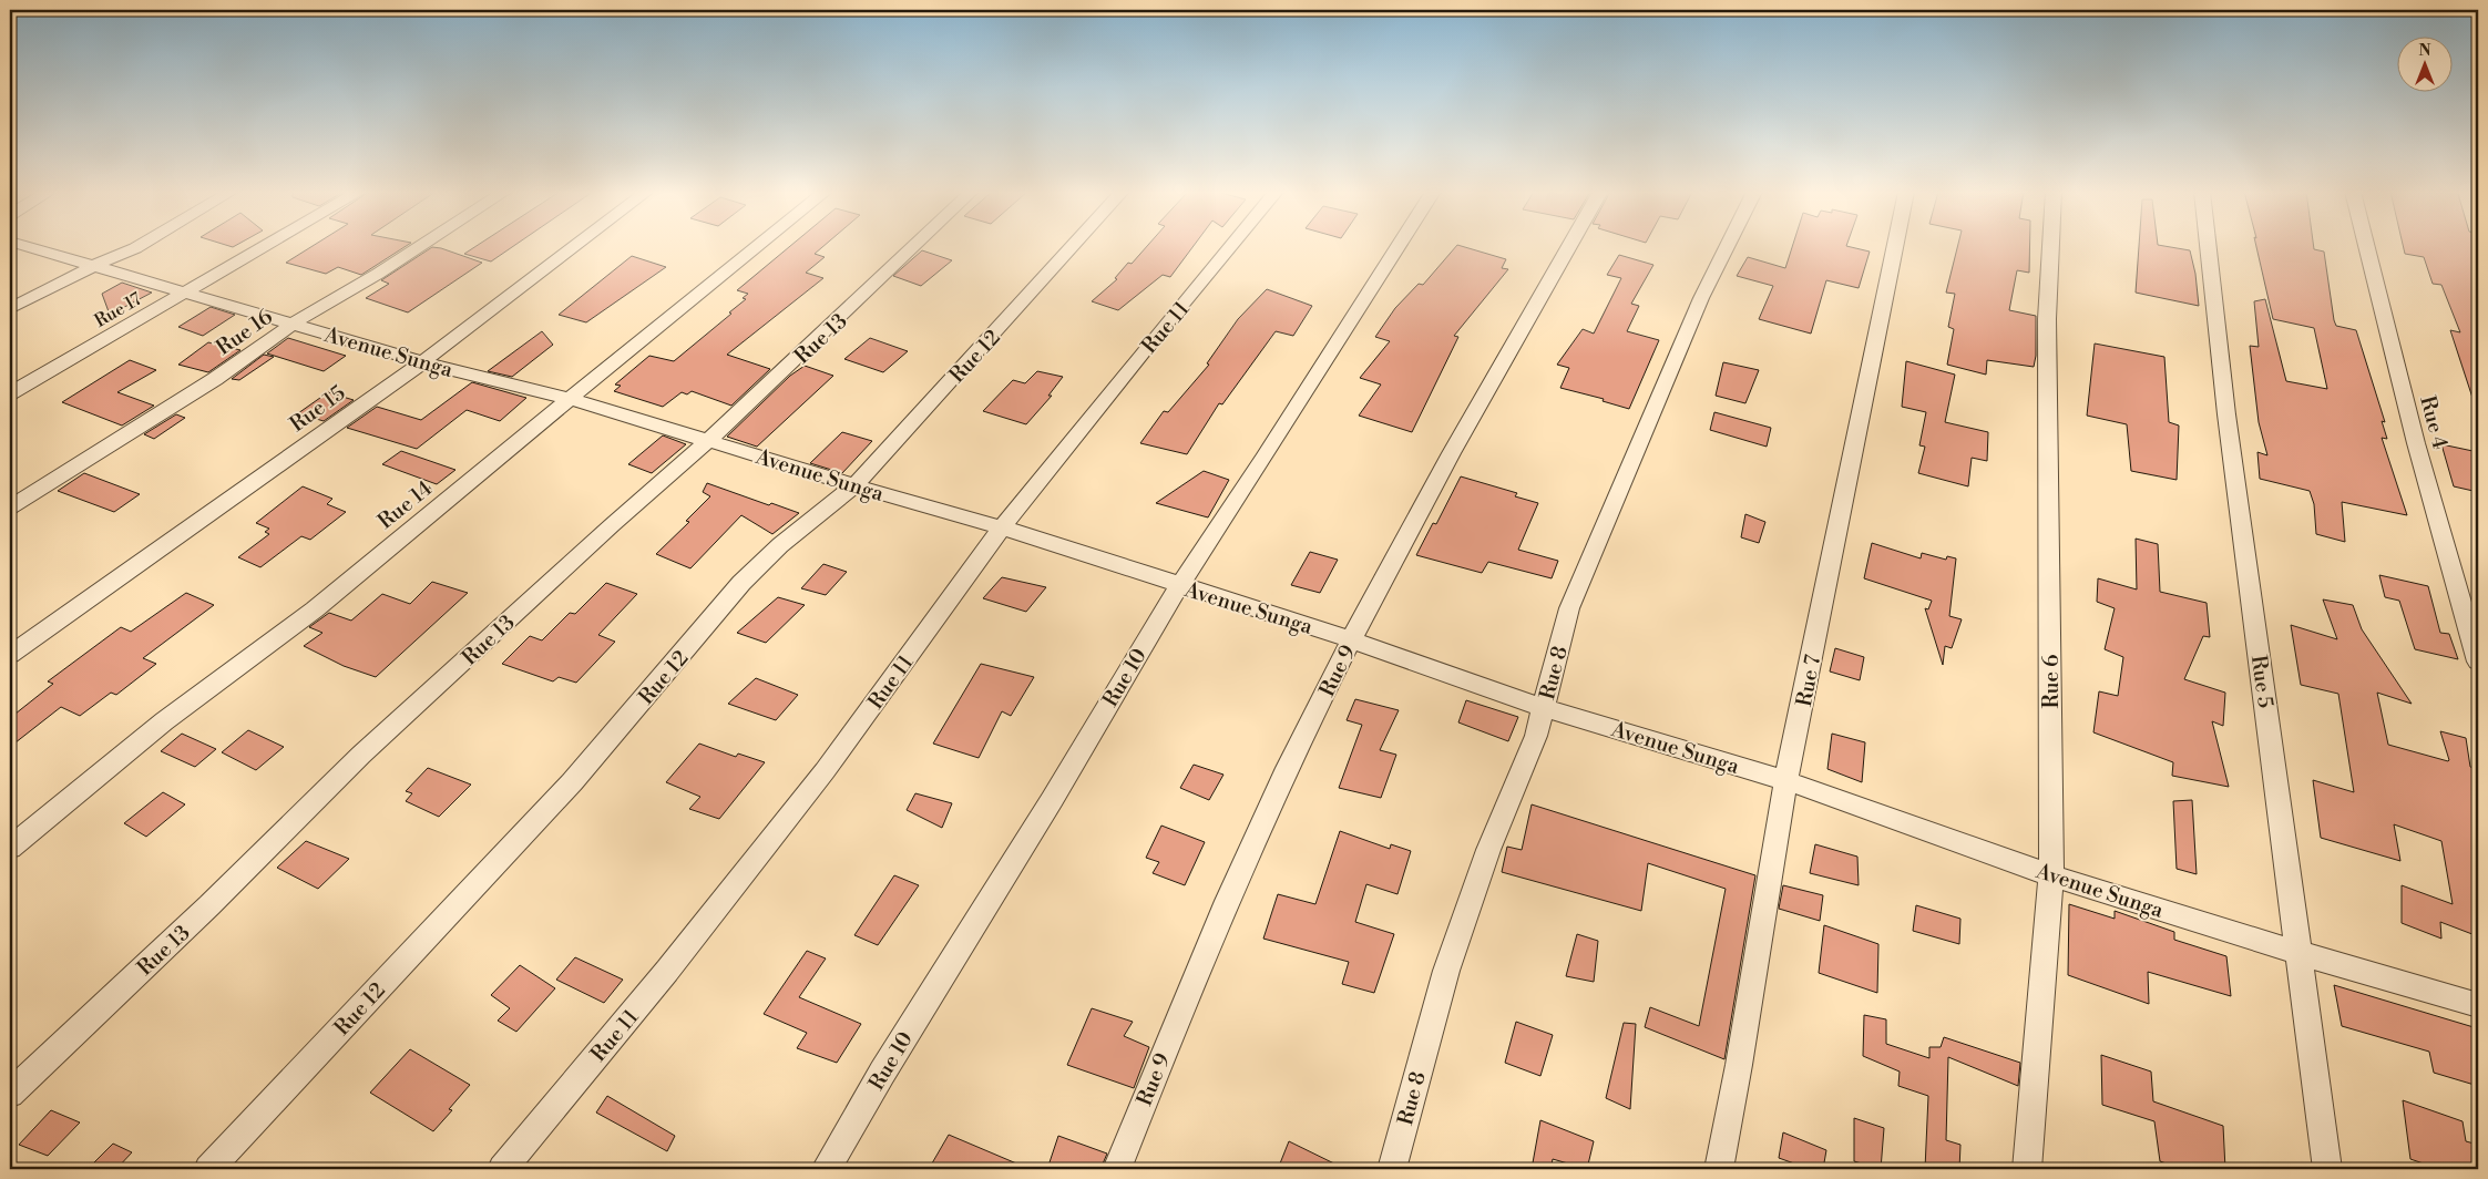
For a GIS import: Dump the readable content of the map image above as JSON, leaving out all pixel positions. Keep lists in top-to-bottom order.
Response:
{
  "streets": {
    "street": [
      "Rue 17",
      "Rue 11",
      "Rue 16",
      "Rue 13",
      "Avenue Sunga",
      "Rue 12",
      "Rue 15",
      "Rue 4",
      "Rue 14",
      "Rue 9",
      "Rue 8",
      "Rue 10",
      "Rue 7",
      "Rue 6",
      "Rue 5"
    ]
  },
  "crossings": [
    ["Rue 17", "Avenue Sunga"],
    ["Rue 11", "Avenue Sunga"],
    ["Rue 16", "Avenue Sunga"],
    ["Rue 13", "Avenue Sunga"],
    ["Avenue Sunga", "Rue 12"],
    ["Avenue Sunga", "Rue 15"],
    ["Avenue Sunga", "Rue 14"],
    ["Avenue Sunga", "Rue 9"],
    ["Avenue Sunga", "Rue 8"],
    ["Avenue Sunga", "Rue 10"],
    ["Avenue Sunga", "Rue 7"],
    ["Avenue Sunga", "Rue 6"],
    ["Avenue Sunga", "Rue 5"]
  ],
  "north": "top"
}
